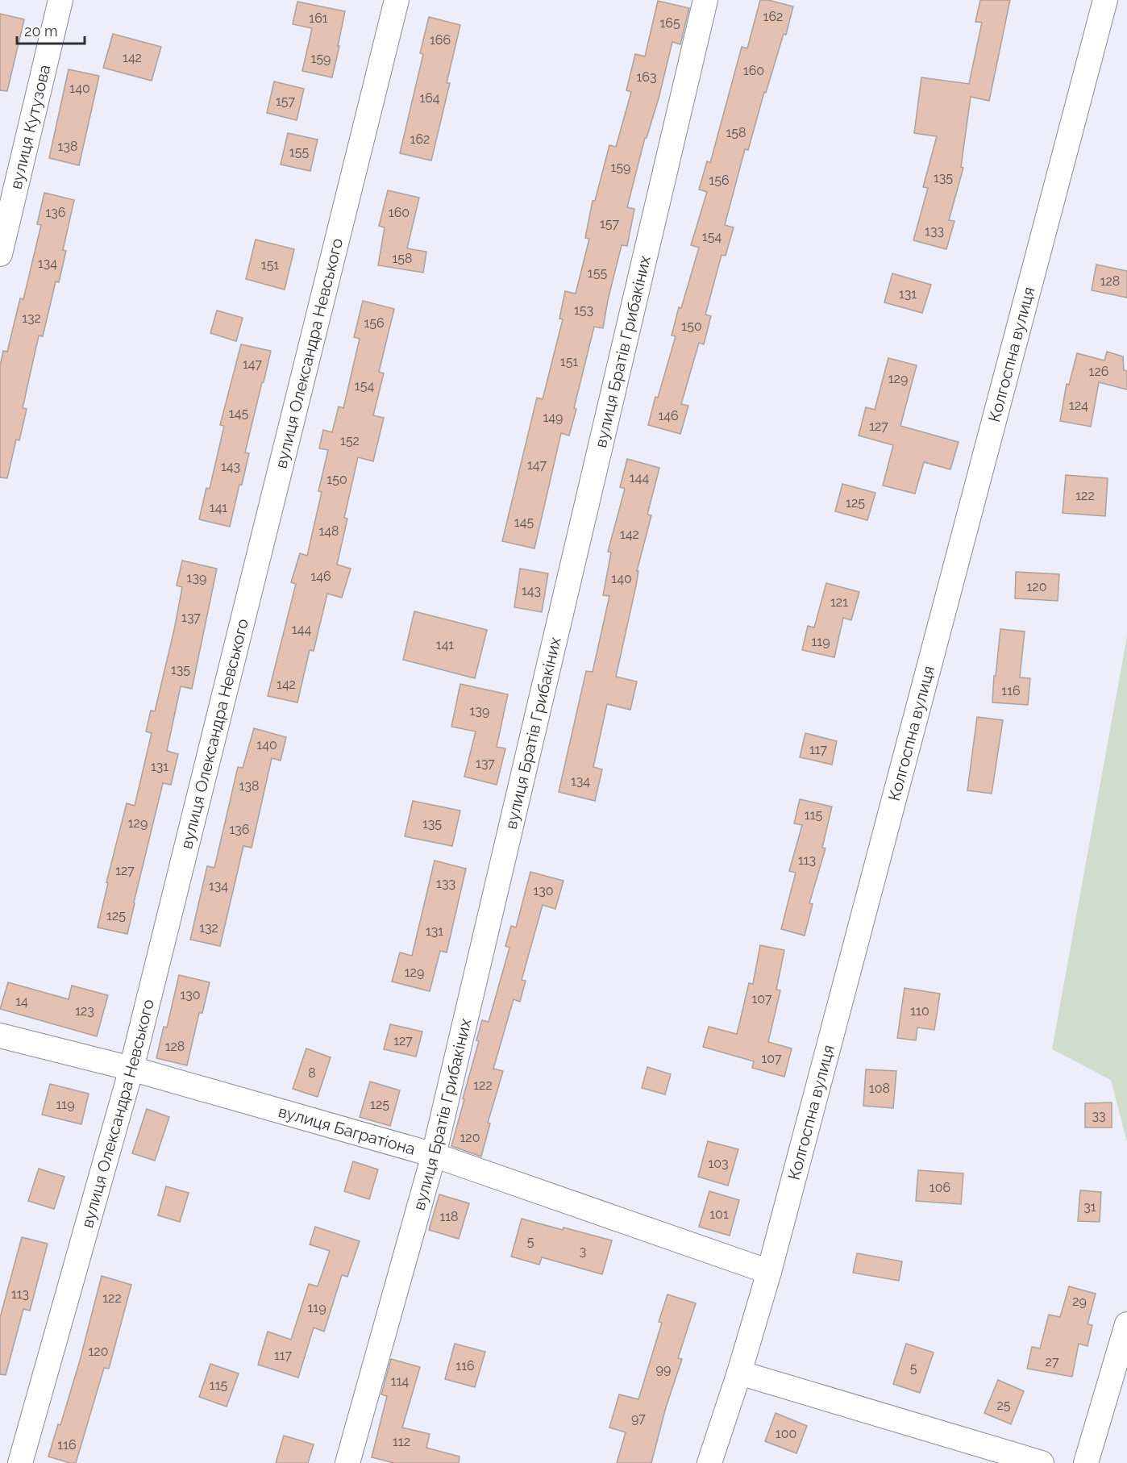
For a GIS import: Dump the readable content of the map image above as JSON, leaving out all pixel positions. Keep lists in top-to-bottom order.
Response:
{
  "streets": {
    "street": [
      "вулиця Кутузова",
      "вулиця Братів Грибакіних",
      "вулиця Олександра Невського",
      "Колгоспна вулиця",
      "вулиця Багратіона"
    ]
  },
  "crossings": [
    ["вулиця Братів Грибакіних", "вулиця Багратіона"],
    ["вулиця Олександра Невського", "вулиця Багратіона"],
    ["Колгоспна вулиця", "вулиця Багратіона"]
  ],
  "house_numbers": [
    "162",
    "161",
    "165",
    "166",
    "142",
    "159",
    "160",
    "163",
    "140",
    "164",
    "157",
    "158",
    "162",
    "138",
    "155",
    "159",
    "135",
    "156",
    "136",
    "160",
    "157",
    "133",
    "154",
    "158",
    "134",
    "151",
    "155",
    "128",
    "131",
    "153",
    "132",
    "156",
    "150",
    "151",
    "147",
    "126",
    "129",
    "154",
    "124",
    "145",
    "146",
    "149",
    "127",
    "152",
    "147",
    "143",
    "144",
    "150",
    "122",
    "125",
    "141",
    "145",
    "148",
    "142",
    "146",
    "139",
    "140",
    "120",
    "143",
    "121",
    "137",
    "144",
    "119",
    "141",
    "135",
    "142",
    "116",
    "139",
    "140",
    "117",
    "137",
    "131",
    "134",
    "138",
    "115",
    "129",
    "135",
    "136",
    "113",
    "127",
    "133",
    "134",
    "130",
    "125",
    "132",
    "131",
    "129",
    "130",
    "107",
    "14",
    "123",
    "110",
    "127",
    "128",
    "107",
    "8",
    "122",
    "108",
    "119",
    "125",
    "33",
    "120",
    "103",
    "106",
    "31",
    "101",
    "118",
    "5",
    "3",
    "113",
    "122",
    "29",
    "119",
    "120",
    "117",
    "27",
    "116",
    "5",
    "99",
    "114",
    "115",
    "25",
    "97",
    "100",
    "112",
    "116"
  ],
  "scale_bar": "20 m"
}
